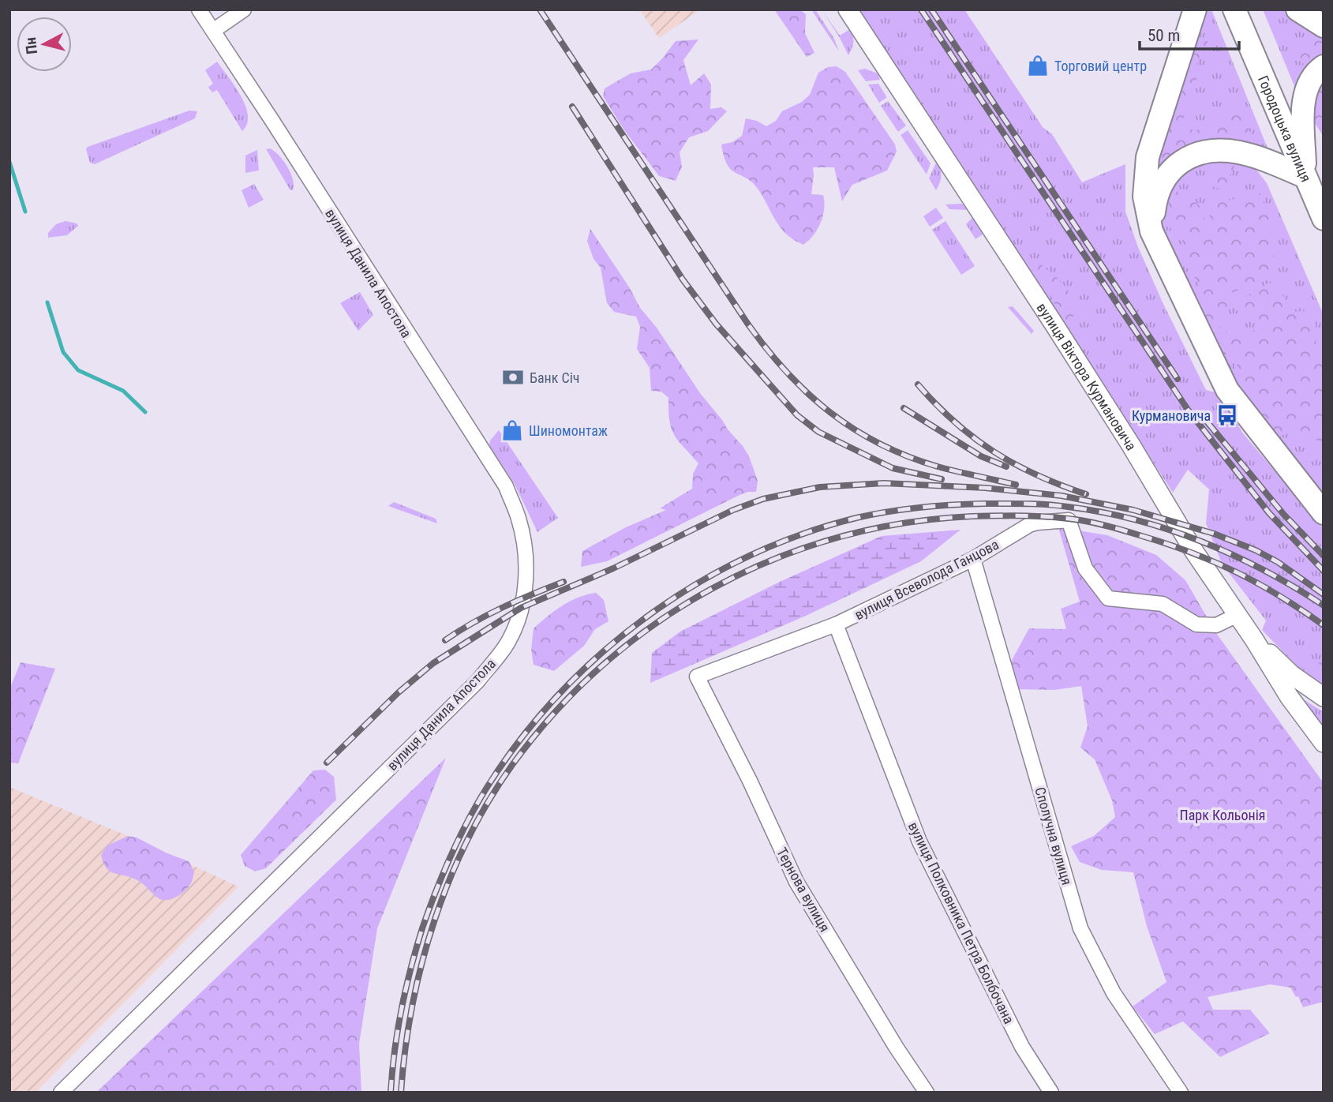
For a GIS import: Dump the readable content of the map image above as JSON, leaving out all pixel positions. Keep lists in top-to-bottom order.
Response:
{
  "streets": {
    "main road": ["Городоцька вулиця"],
    "street": [
      "вулиця Данила Апостола",
      "вулиця Віктора Курмановича",
      "вулиця Всеволода Ганцова",
      "Сполучна вулиця",
      "Тернова вулиця",
      "вулиця Полковника Петра Болбочана"
    ]
  },
  "crossings": [
    ["вулиця Віктора Курмановича", "вулиця Всеволода Ганцова"],
    ["вулиця Всеволода Ганцова", "Сполучна вулиця"],
    ["вулиця Всеволода Ганцова", "Тернова вулиця"],
    ["вулиця Всеволода Ганцова", "вулиця Полковника Петра Болбочана"]
  ],
  "parks": ["Парк Кольонія"],
  "places": {
    "shop": ["Торговий центр", "Шиномонтаж"],
    "bank": ["Банк Січ"],
    "bus stop": ["Курмановича"]
  },
  "scale_bar": "50 m",
  "north": "left"
}
